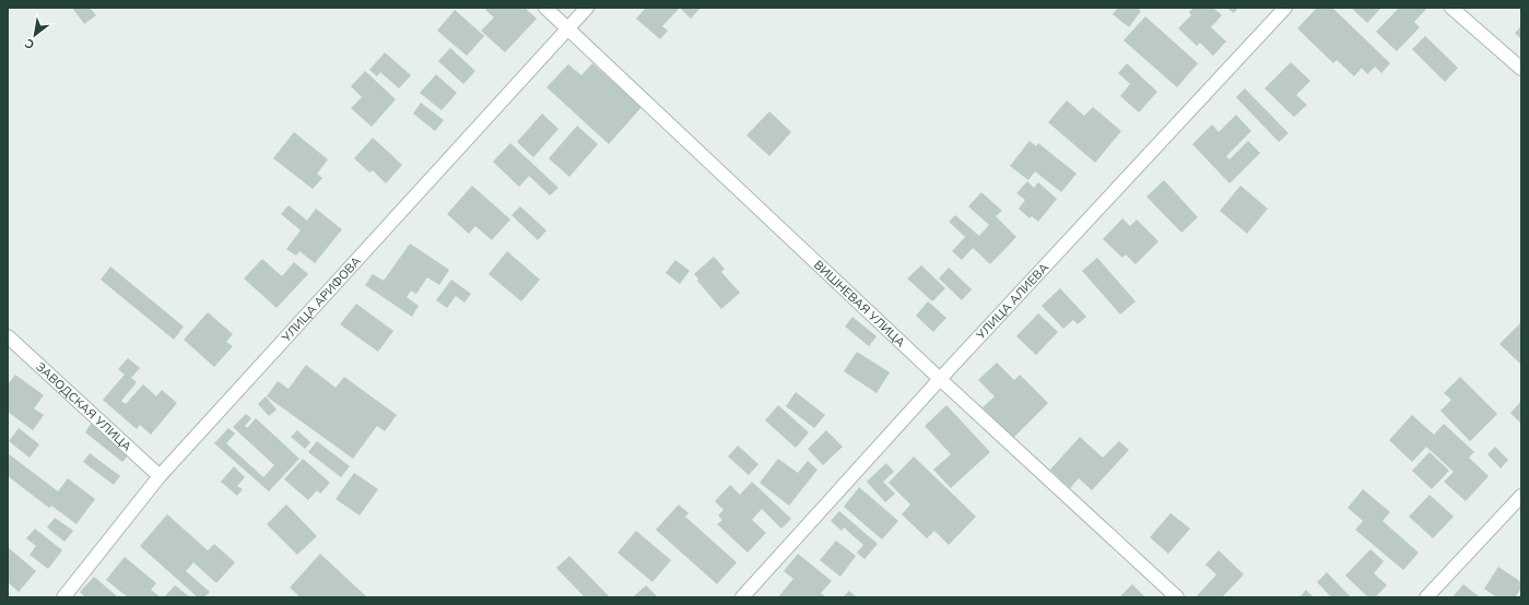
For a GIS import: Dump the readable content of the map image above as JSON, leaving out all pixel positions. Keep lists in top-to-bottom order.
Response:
{
  "streets": {
    "street": [
      "УЛИЦА АРИФОВА",
      "УЛИЦА АЛИЕВА",
      "ВИШНЕВАЯ УЛИЦА",
      "ЗАВОДСКАЯ УЛИЦА"
    ]
  },
  "crossings": [
    ["УЛИЦА АРИФОВА", "ВИШНЕВАЯ УЛИЦА"],
    ["УЛИЦА АРИФОВА", "ЗАВОДСКАЯ УЛИЦА"],
    ["УЛИЦА АЛИЕВА", "ВИШНЕВАЯ УЛИЦА"]
  ],
  "north": "bottom left"
}
